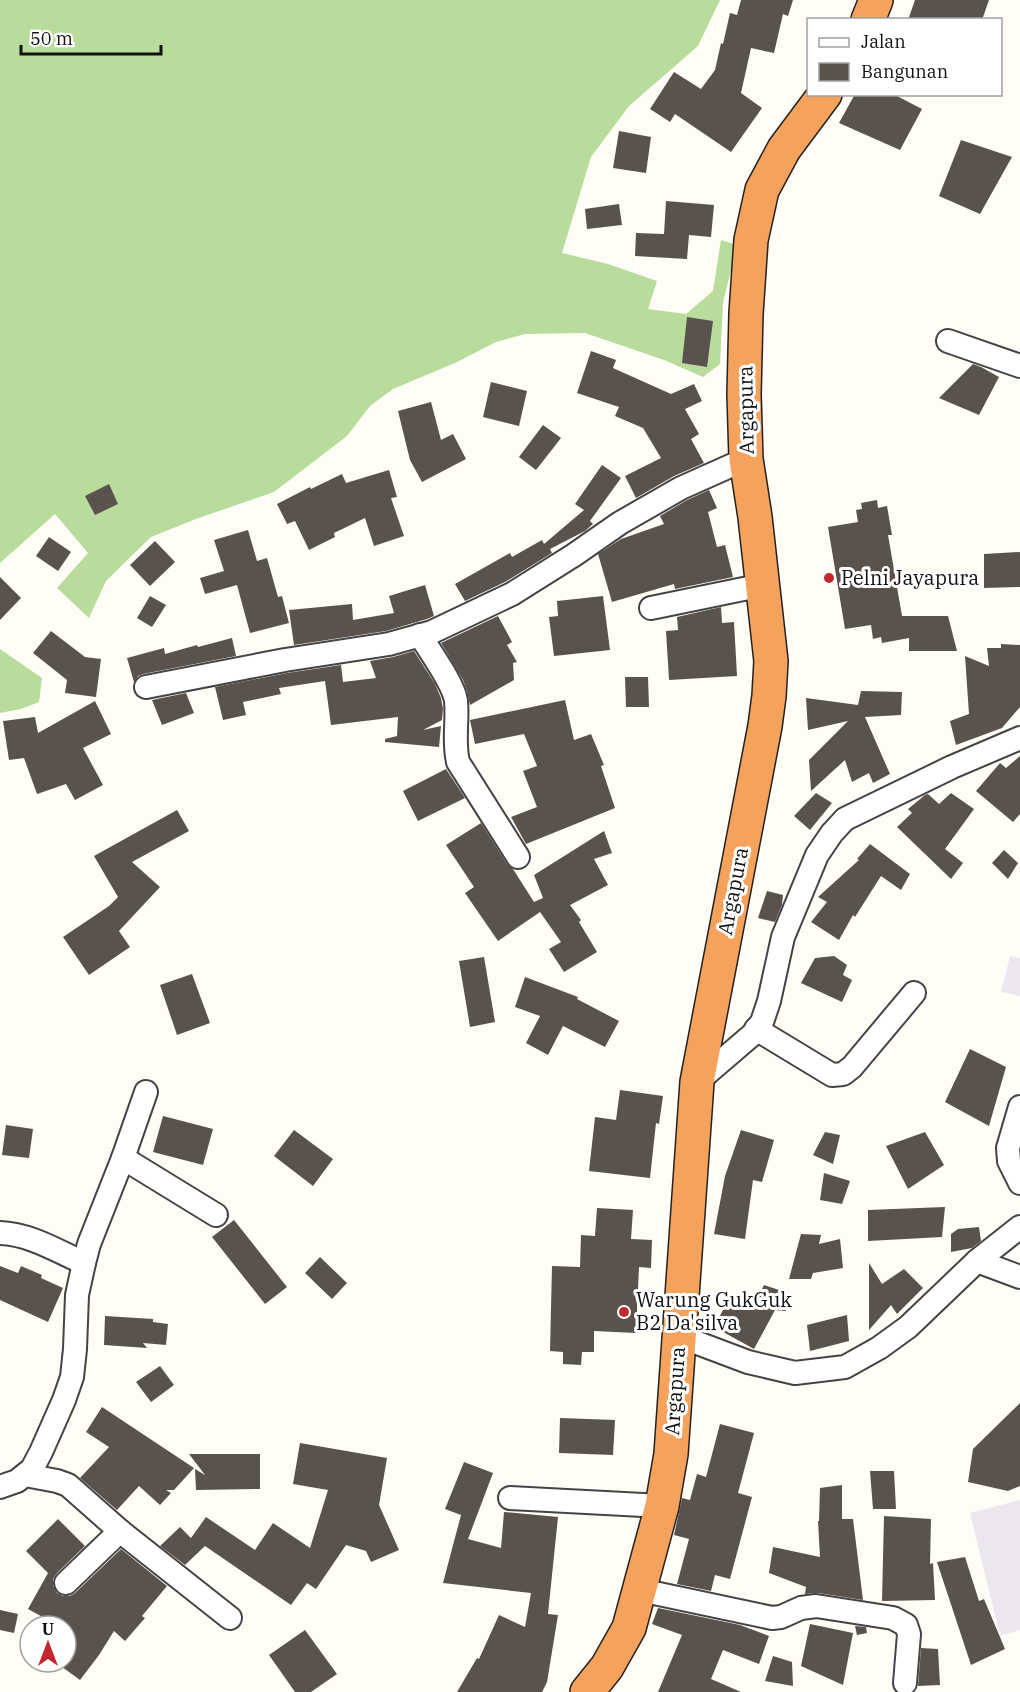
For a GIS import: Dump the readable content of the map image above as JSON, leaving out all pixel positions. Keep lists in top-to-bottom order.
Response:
{
  "streets": {
    "highway": ["Argapura"]
  },
  "places": ["Pelni Jayapura", "Warung GukGuk B2 Da'silva"],
  "legend": ["Jalan", "Bangunan"],
  "scale_bar": "50 m",
  "north": "top"
}
